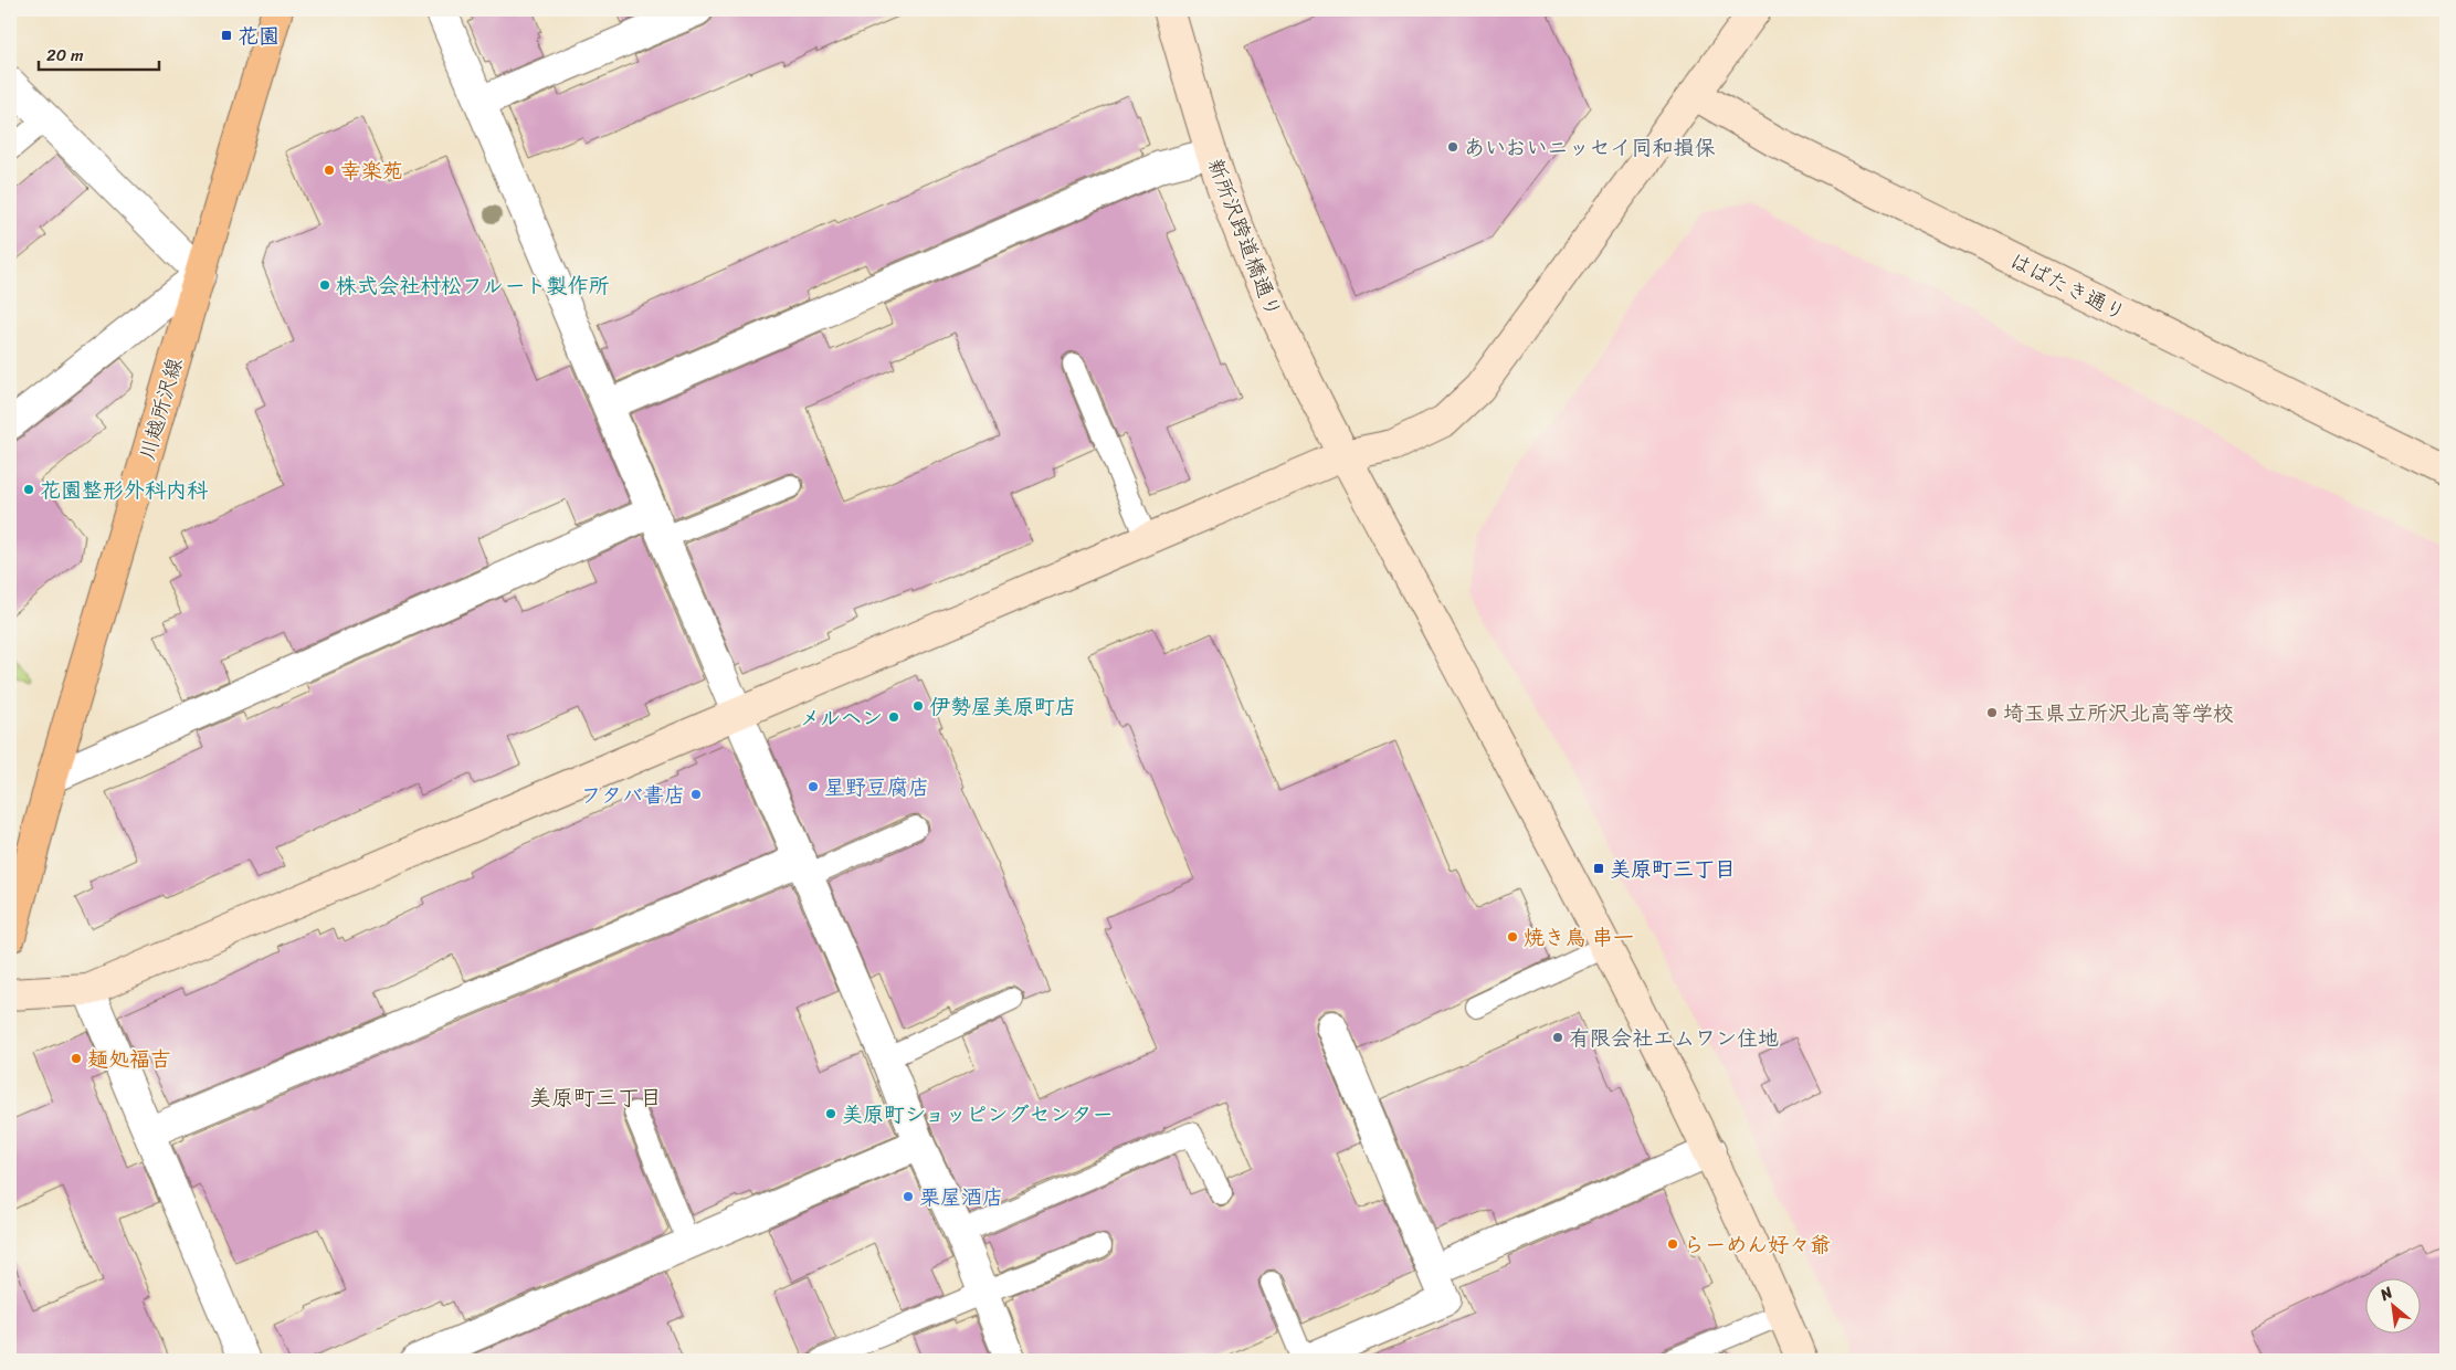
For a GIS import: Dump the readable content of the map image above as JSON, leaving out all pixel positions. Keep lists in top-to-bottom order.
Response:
{
  "streets": {
    "main road": ["川越所沢線"],
    "street": ["新所沢跨道橋通り", "はばたき通り"]
  },
  "districts": ["美原町三丁目"],
  "places": {
    "transit": ["花園", "美原町三丁目"],
    "other": [
      "あいおいニッセイ同和損保",
      "幸楽苑",
      "株式会社村松フルート製作所",
      "花園整形外科内科",
      "伊勢屋美原町店",
      "埼玉県立所沢北高等学校",
      "メルヘン",
      "星野豆腐店",
      "フタバ書店",
      "焼き鳥 串一",
      "有限会社エムワン住地",
      "麺処福吉",
      "美原町ショッピングセンター",
      "栗屋酒店",
      "らーめん好々爺"
    ]
  },
  "scale_bar": "20 m",
  "north": "top left"
}
